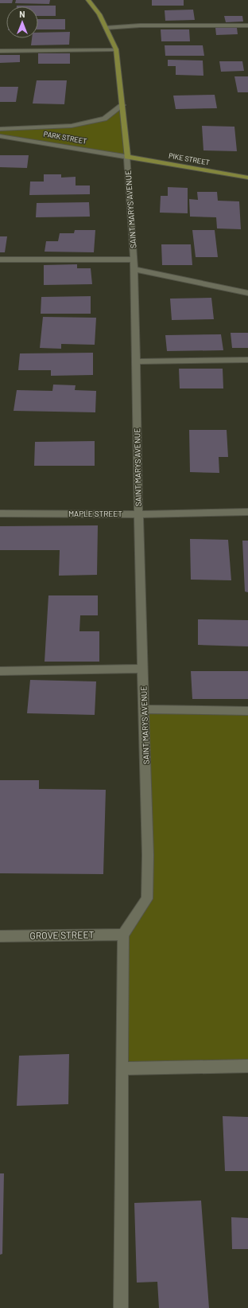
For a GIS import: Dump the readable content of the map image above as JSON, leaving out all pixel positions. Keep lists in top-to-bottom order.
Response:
{
  "streets": {
    "main road": ["PIKE STREET", "SAINT MARYS AVENUE"],
    "street": ["PARK STREET", "MAPLE STREET", "GROVE STREET"]
  },
  "crossings": [
    ["PARK STREET", "PIKE STREET"],
    ["PARK STREET", "SAINT MARYS AVENUE"],
    ["PIKE STREET", "SAINT MARYS AVENUE"],
    ["SAINT MARYS AVENUE", "MAPLE STREET"],
    ["SAINT MARYS AVENUE", "GROVE STREET"]
  ],
  "north": "top"
}
